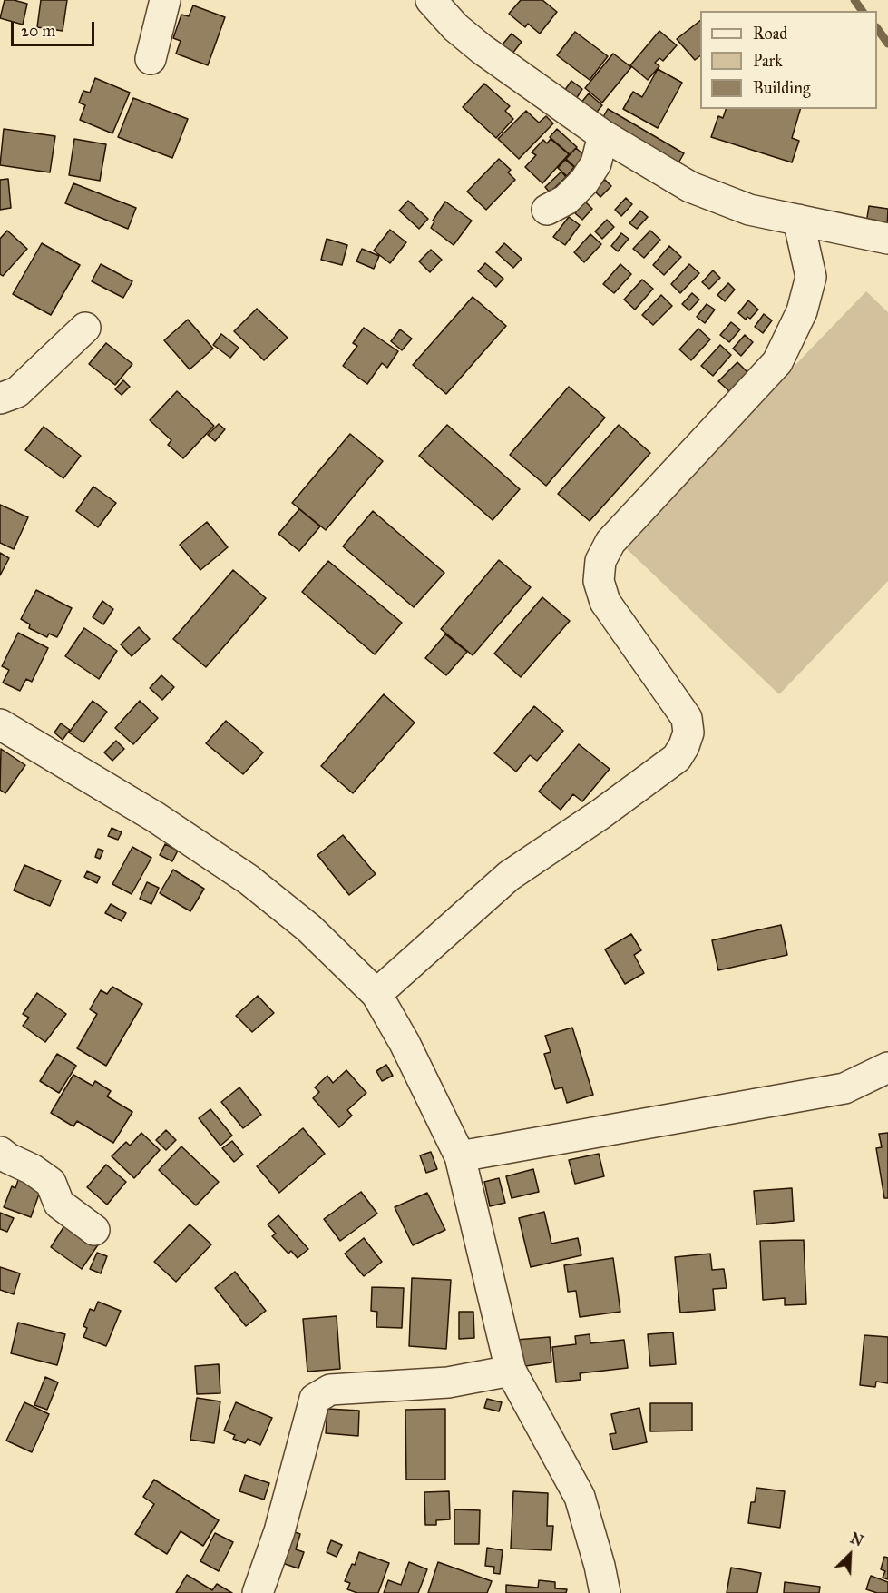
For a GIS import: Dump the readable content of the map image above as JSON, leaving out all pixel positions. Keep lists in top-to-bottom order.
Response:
{
  "legend": ["Road", "Park", "Building"],
  "scale_bar": "20 m",
  "north": "top right"
}
